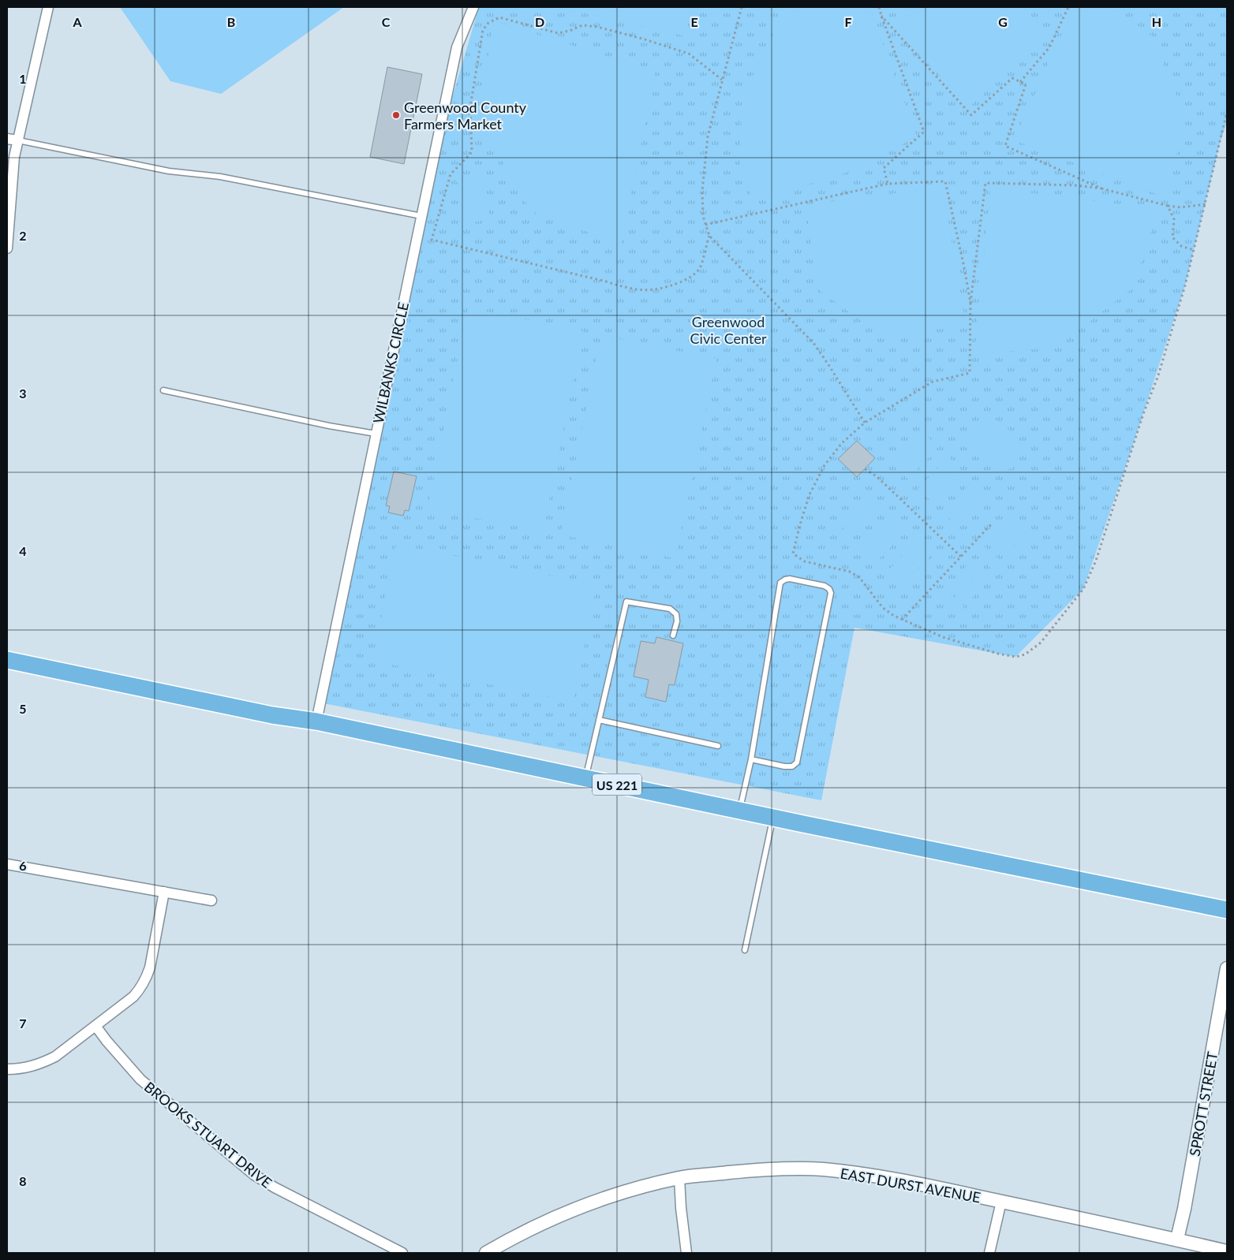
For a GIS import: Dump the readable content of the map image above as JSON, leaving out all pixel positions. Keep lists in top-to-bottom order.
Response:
{
  "streets": {
    "highway": ["US 221"],
    "street": [
      "WILBANKS CIRCLE",
      "SPROTT STREET",
      "BROOKS STUART DRIVE",
      "EAST DURST AVENUE"
    ]
  },
  "crossings": [
    ["WILBANKS CIRCLE", "US 221"],
    ["SPROTT STREET", "EAST DURST AVENUE"]
  ],
  "parks": ["Greenwood Civic Center"],
  "places": ["Greenwood County Farmers Market"],
  "grid": {
    "columns": [
      "A",
      "B",
      "C",
      "D",
      "E",
      "F",
      "G",
      "H"
    ],
    "rows": [
      "1",
      "2",
      "3",
      "4",
      "5",
      "6",
      "7",
      "8"
    ]
  }
}
